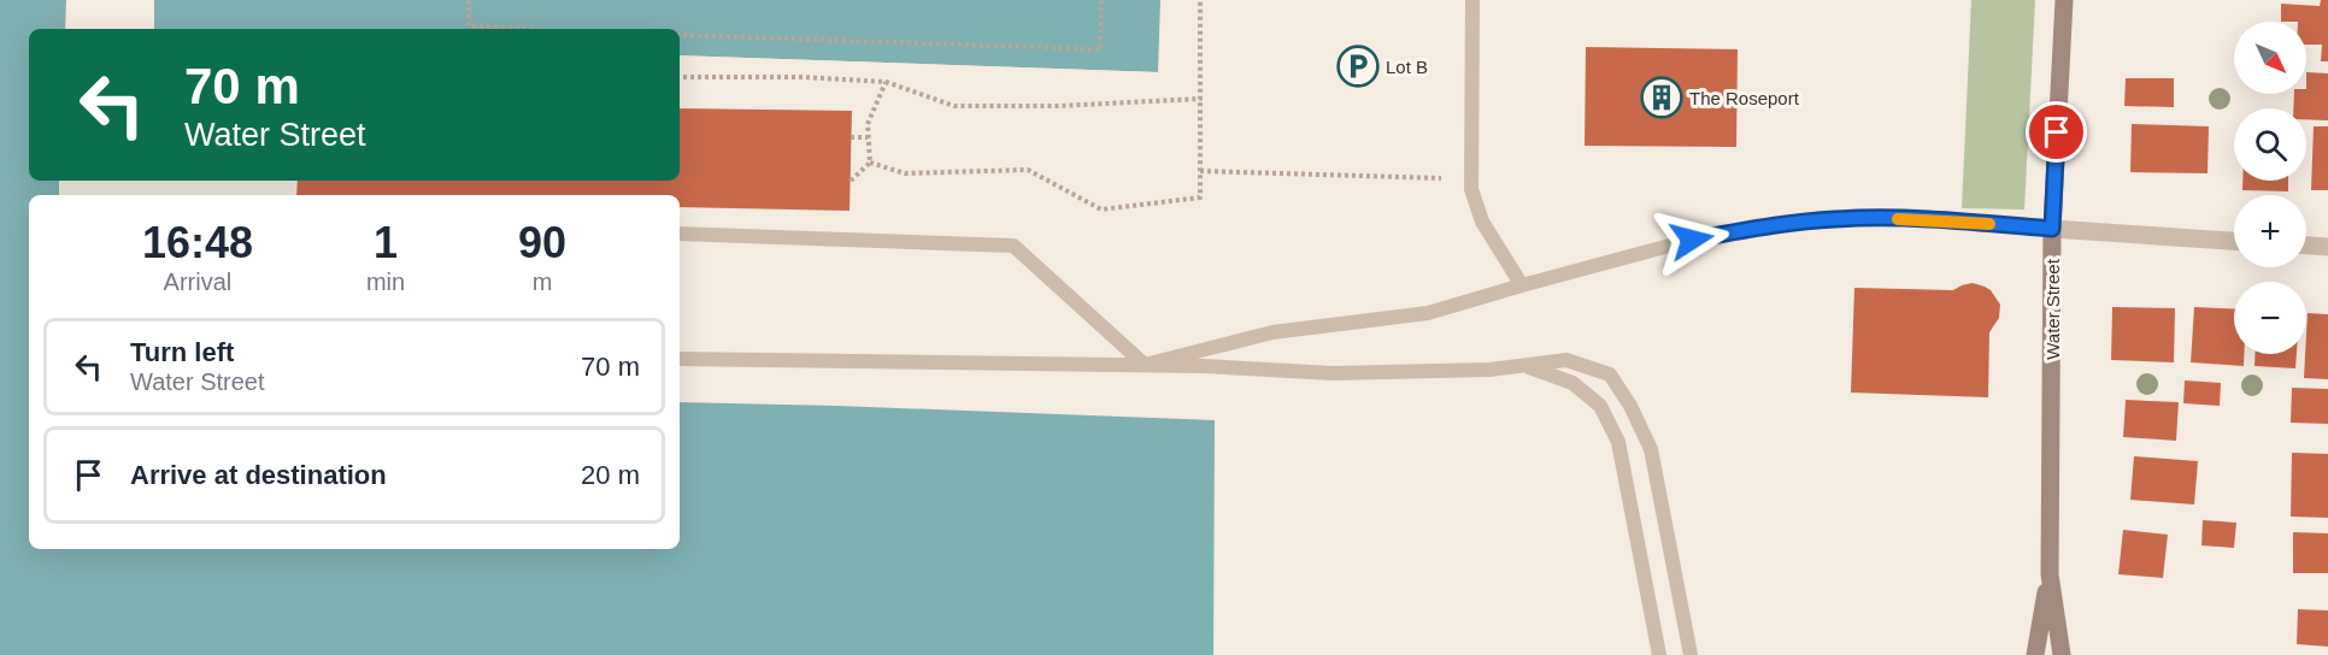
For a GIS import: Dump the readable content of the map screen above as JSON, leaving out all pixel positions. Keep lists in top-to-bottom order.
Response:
{
  "streets": {
    "street": ["Water Street"]
  },
  "places": {
    "parking": ["Lot B"],
    "building": ["The Roseport"]
  },
  "north": "bottom right",
  "page": {
    "map_buttons": ["+", "−"],
    "turn": ["70 m", "Water Street"],
    "eta": [
      "16:48",
      "Arrival",
      "1",
      "min",
      "90",
      "m"
    ],
    "list": [
      {
        "name": "Turn left",
        "note": "Water Street",
        "value": "70 m"
      },
      {
        "name": "Arrive at destination",
        "value": "20 m"
      }
    ]
  }
}
